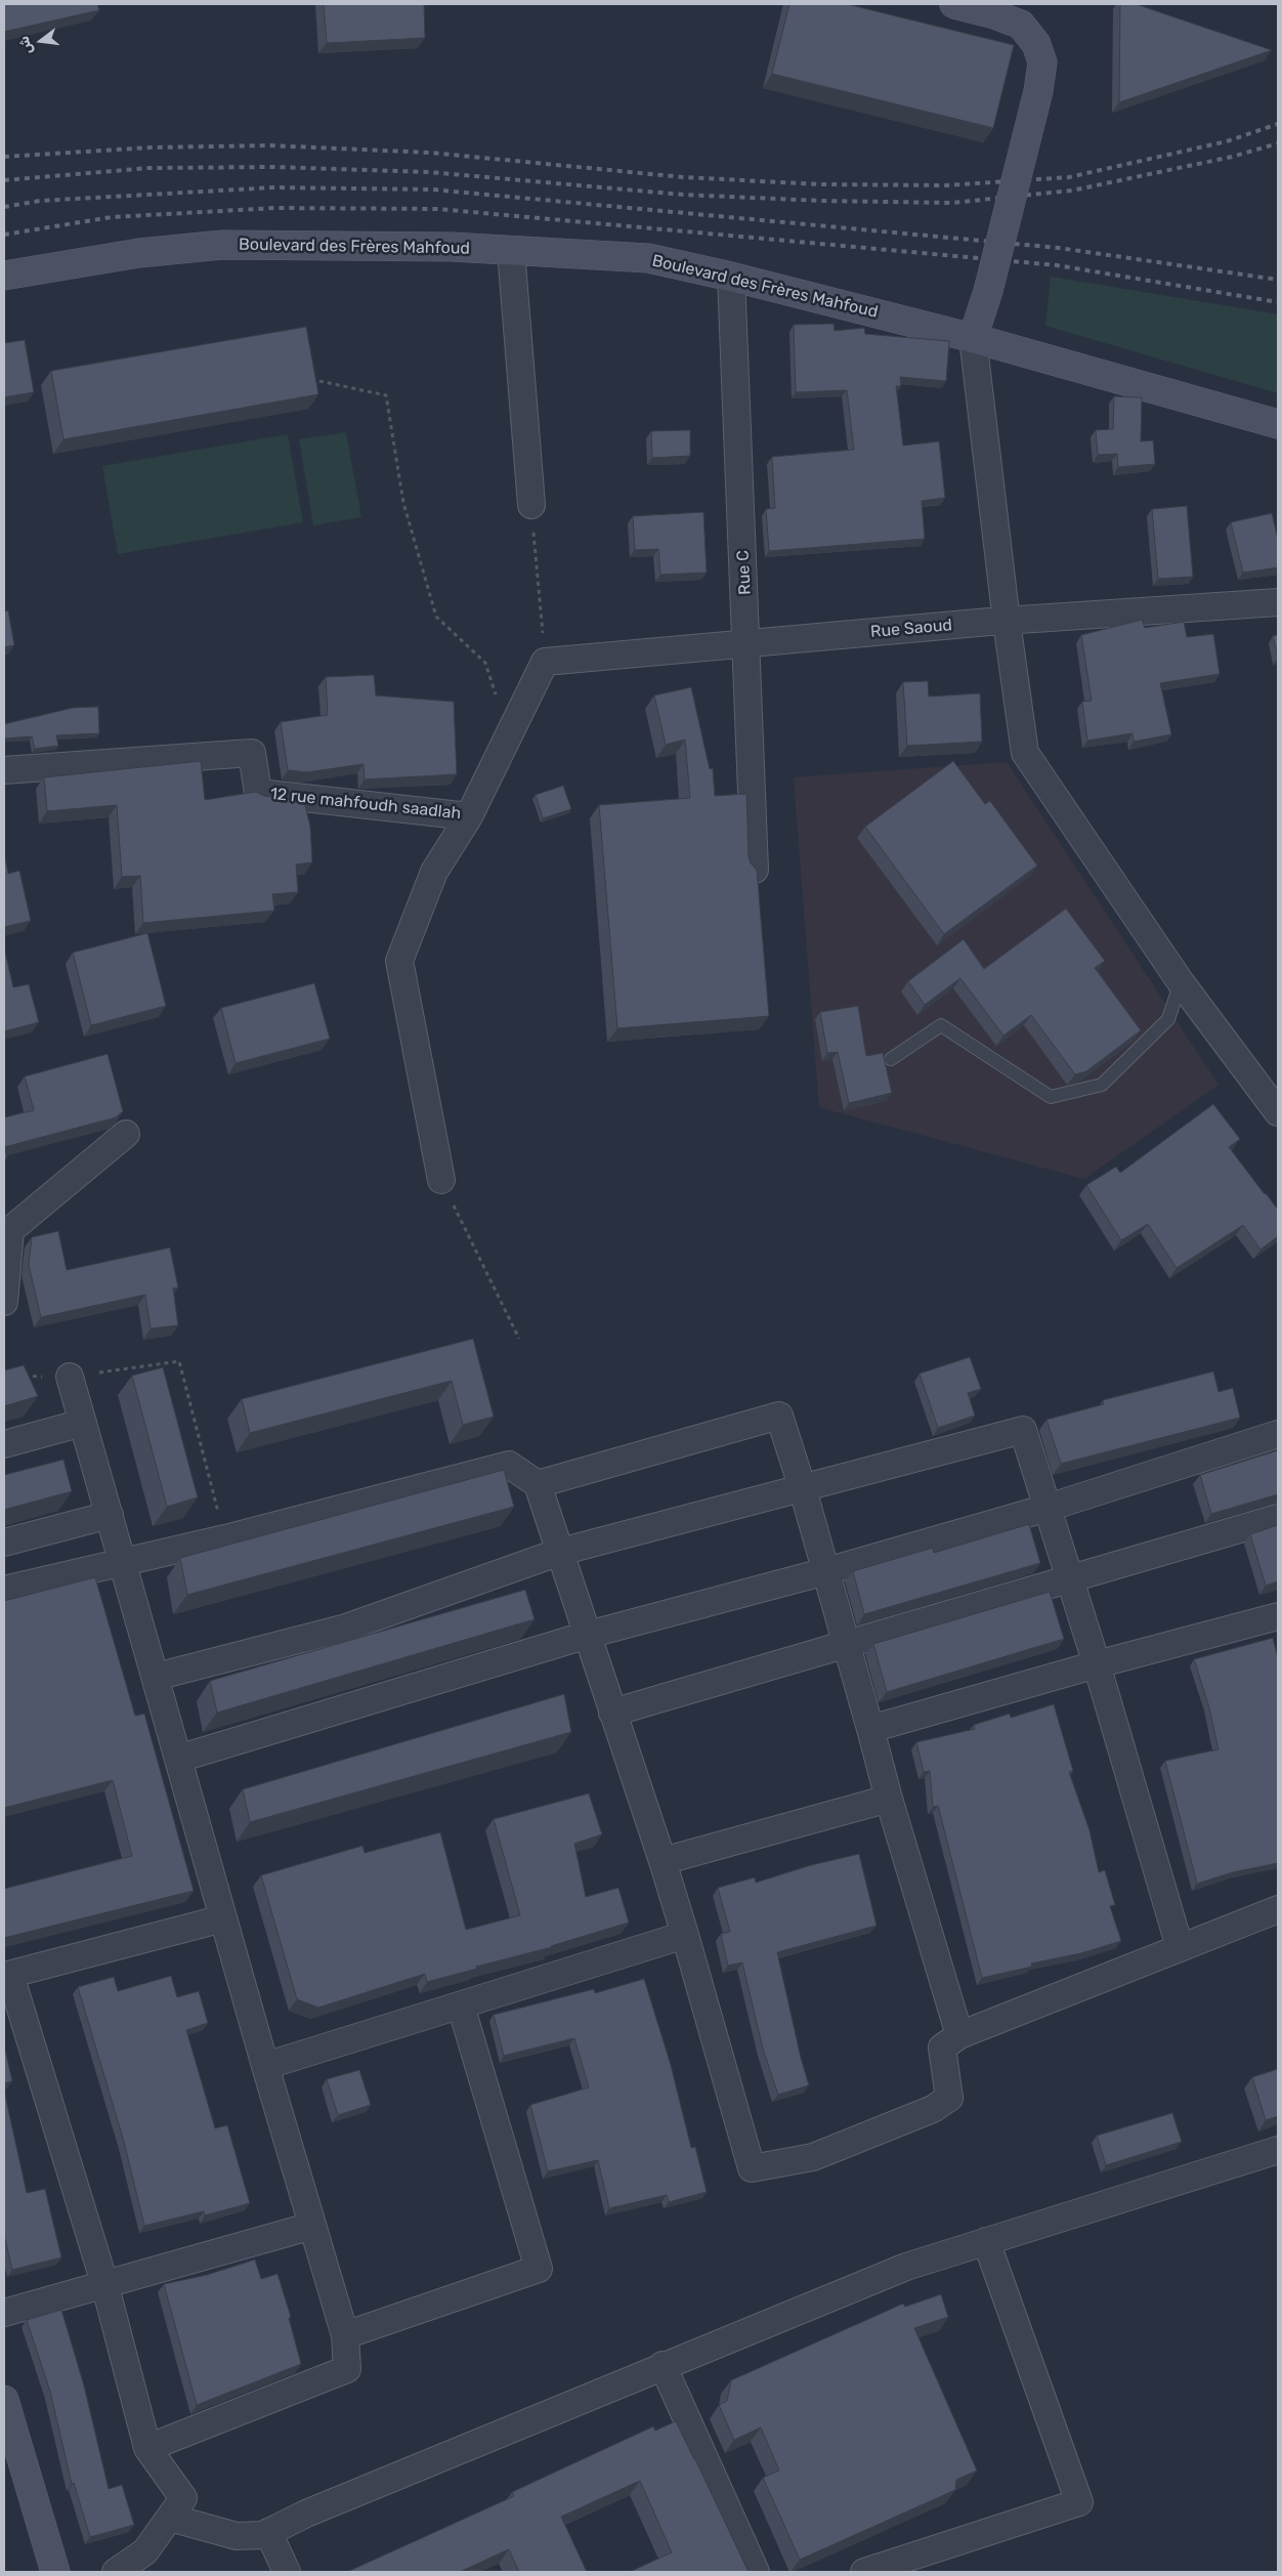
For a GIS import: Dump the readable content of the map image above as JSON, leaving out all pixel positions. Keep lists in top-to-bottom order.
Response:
{
  "streets": {
    "street": [
      "Boulevard des Frères Mahfoud",
      "Rue C",
      "Rue Saoud",
      "12 rue mahfoudh saadlah"
    ]
  },
  "crossings": [
    ["Boulevard des Frères Mahfoud", "Rue C"],
    ["Rue C", "Rue Saoud"],
    ["Rue Saoud", "12 rue mahfoudh saadlah"]
  ],
  "north": "left"
}
